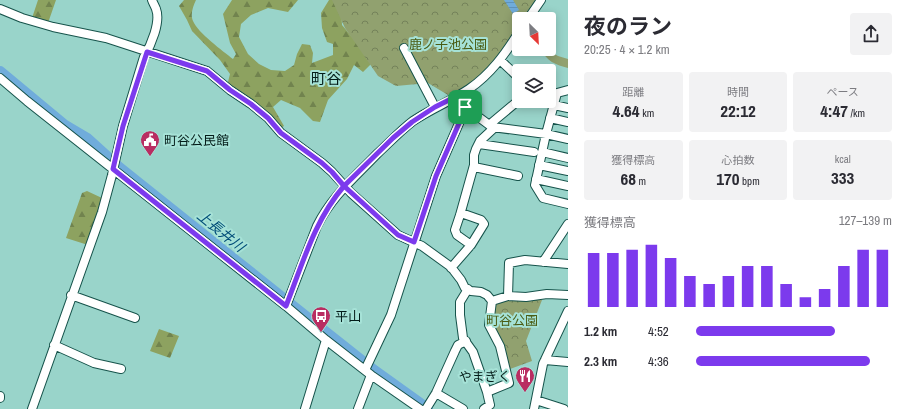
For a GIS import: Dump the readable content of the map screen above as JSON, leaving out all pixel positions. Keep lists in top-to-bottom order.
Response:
{
  "districts": ["町谷"],
  "water": ["上長井川"],
  "parks": ["鹿ノ子池公園", "町谷公園"],
  "places": {
    "public building": ["町谷公民館"],
    "bus stop": ["平山"],
    "restaurant": ["やまぎく"]
  },
  "north": "bottom right",
  "page": {
    "heading": ["夜のラン", "20:25 · 4 × 1.2 km"],
    "stats": [
      ["距離", "4.64 km"],
      ["時間", "22:12"],
      ["ペース", "4:47 /km"],
      ["獲得標高", "68 m"],
      ["心拍数", "170 bpm"],
      ["kcal", "333"]
    ],
    "chart": ["獲得標高", "127–139 m"],
    "list": [
      {
        "name": "1.2 km",
        "note": "4:52"
      },
      {
        "name": "2.3 km",
        "note": "4:36"
      }
    ]
  }
}
